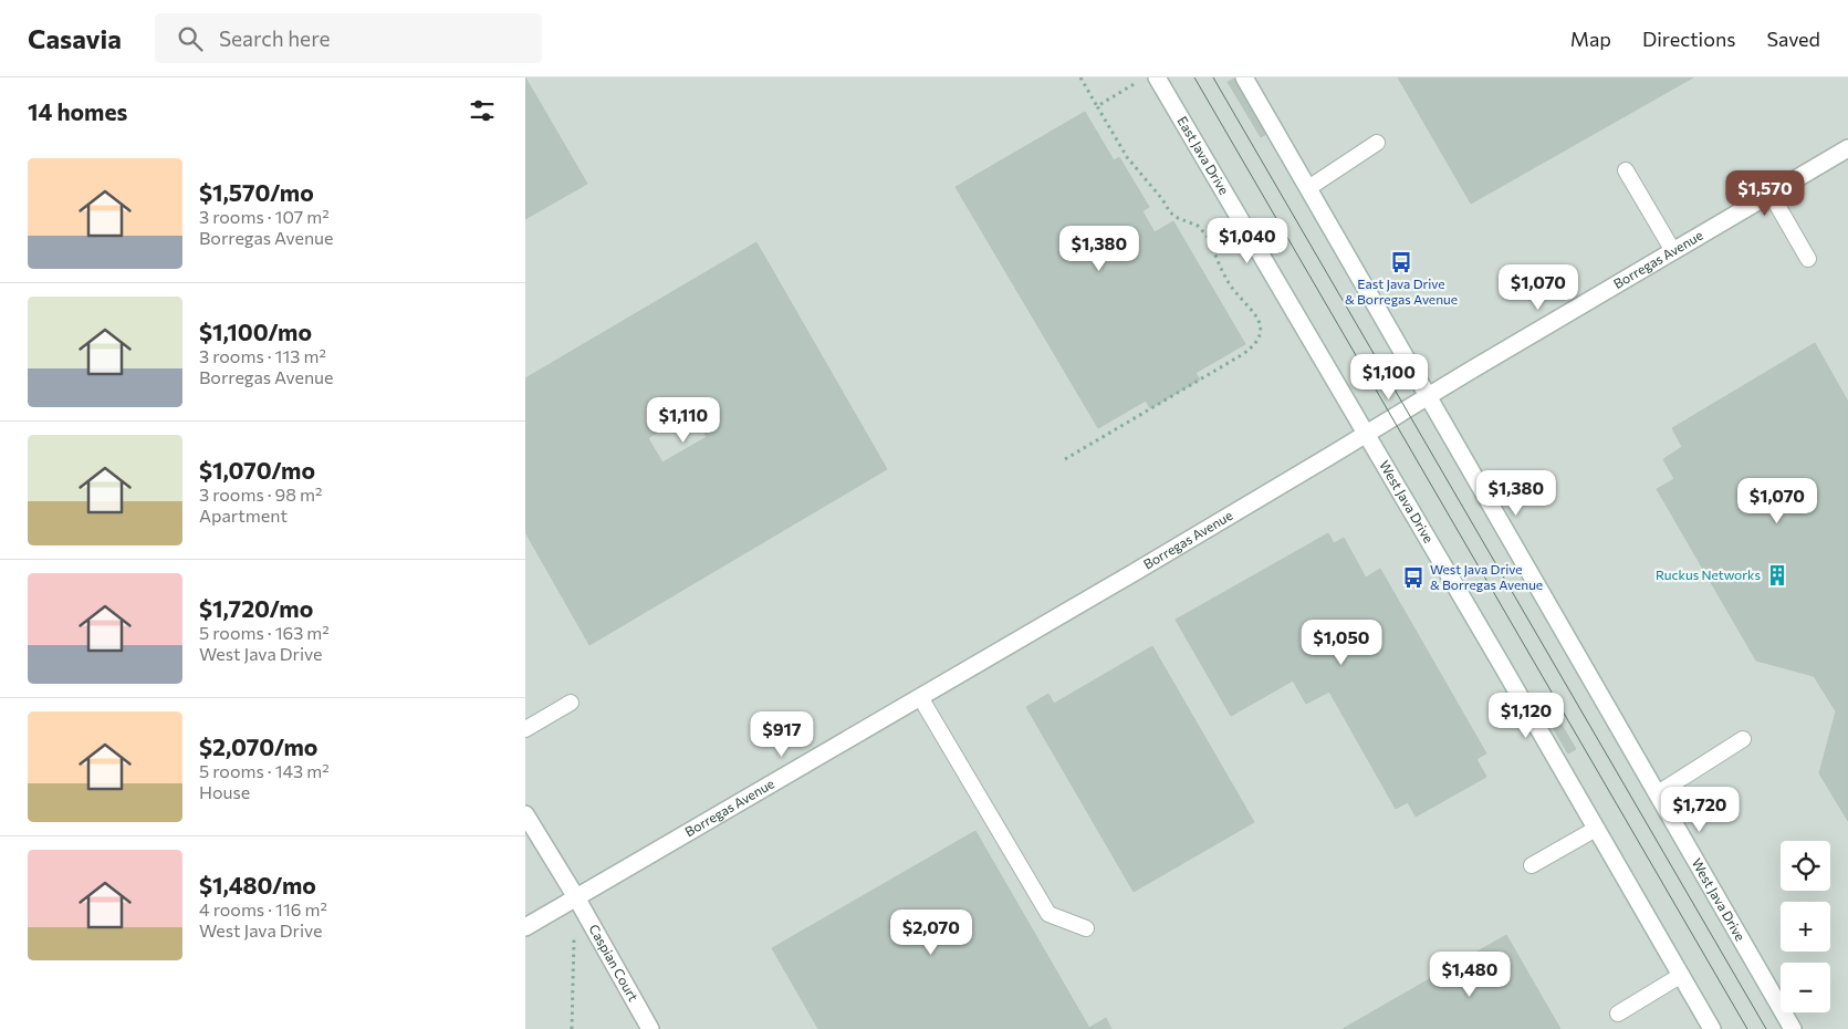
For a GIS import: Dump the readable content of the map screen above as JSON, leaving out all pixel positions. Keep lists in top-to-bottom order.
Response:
{
  "streets": {
    "main road": [
      "East Java Drive",
      "Borregas Avenue",
      "West Java Drive",
      "Caspian Court"
    ]
  },
  "crossings": [
    ["East Java Drive", "Borregas Avenue"],
    ["East Java Drive", "West Java Drive"],
    ["Borregas Avenue", "West Java Drive"],
    ["Borregas Avenue", "Caspian Court"]
  ],
  "places": {
    "bus stop": ["East Java Drive & Borregas Avenue", "West Java Drive & Borregas Avenue"],
    "building": ["Ruckus Networks"]
  },
  "page": {
    "header": "Casavia",
    "search": "Search here",
    "nav": ["Map", "Directions", "Saved"],
    "heading": "14 homes",
    "list": [
      {
        "name": "$1,570/mo",
        "note": "3 rooms · 107 m² · Borregas Avenue"
      },
      {
        "name": "$1,100/mo",
        "note": "3 rooms · 113 m² · Borregas Avenue"
      },
      {
        "name": "$1,070/mo",
        "note": "3 rooms · 98 m² · Apartment"
      },
      {
        "name": "$1,720/mo",
        "note": "5 rooms · 163 m² · West Java Drive"
      },
      {
        "name": "$2,070/mo",
        "note": "5 rooms · 143 m² · House"
      },
      {
        "name": "$1,480/mo",
        "note": "4 rooms · 116 m² · West Java Drive"
      }
    ],
    "price": [
      "$1,570",
      "$1,040",
      "$1,380",
      "$1,070",
      "$1,100",
      "$1,110",
      "$1,380",
      "$1,070",
      "$1,050",
      "$1,120",
      "$917",
      "$1,720",
      "$2,070",
      "$1,480"
    ],
    "map_buttons": ["+", "−"]
  }
}
